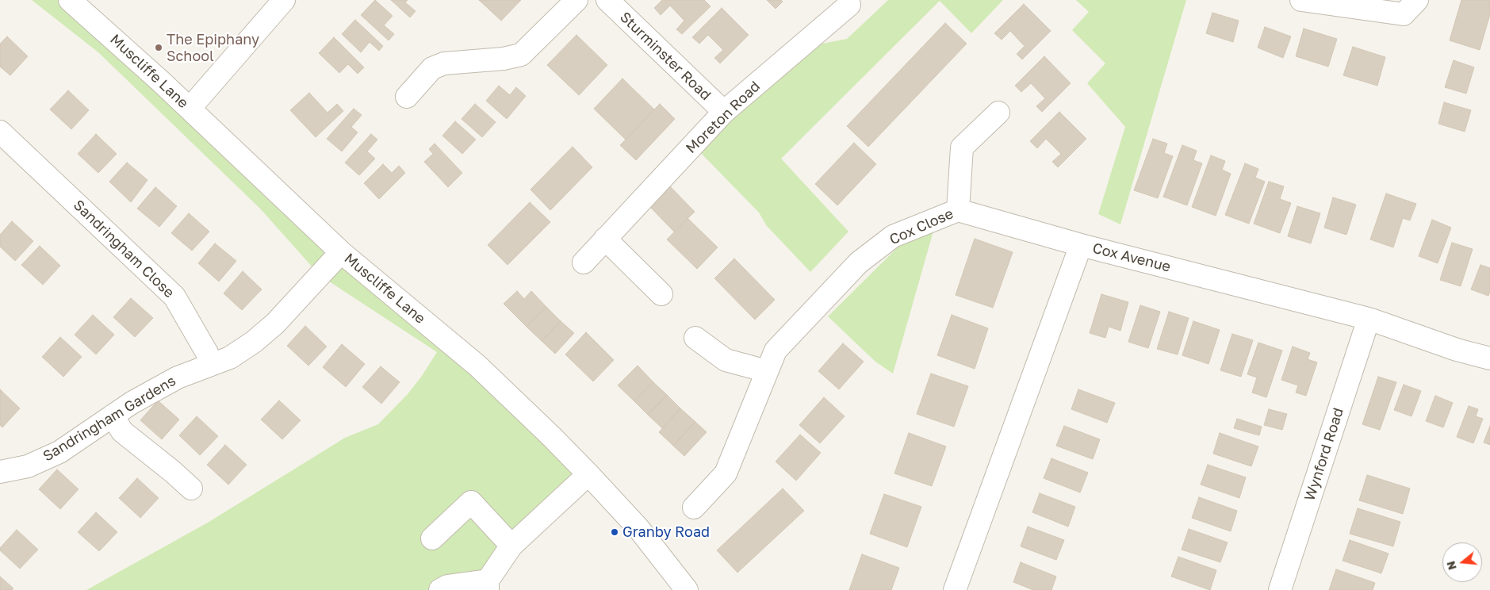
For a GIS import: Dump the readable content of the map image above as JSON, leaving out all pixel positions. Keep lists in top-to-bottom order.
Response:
{
  "streets": {
    "street": [
      "Sturminster Road",
      "Muscliffe Lane",
      "Moreton Road",
      "Cox Close",
      "Sandringham Close",
      "Cox Avenue",
      "Sandringham Gardens",
      "Wynford Road"
    ]
  },
  "crossings": [
    ["Sturminster Road", "Moreton Road"],
    ["Muscliffe Lane", "Sandringham Gardens"],
    ["Cox Close", "Cox Avenue"],
    ["Sandringham Close", "Sandringham Gardens"],
    ["Cox Avenue", "Wynford Road"]
  ],
  "places": ["The Epiphany School", "Granby Road"],
  "north": "left"
}
